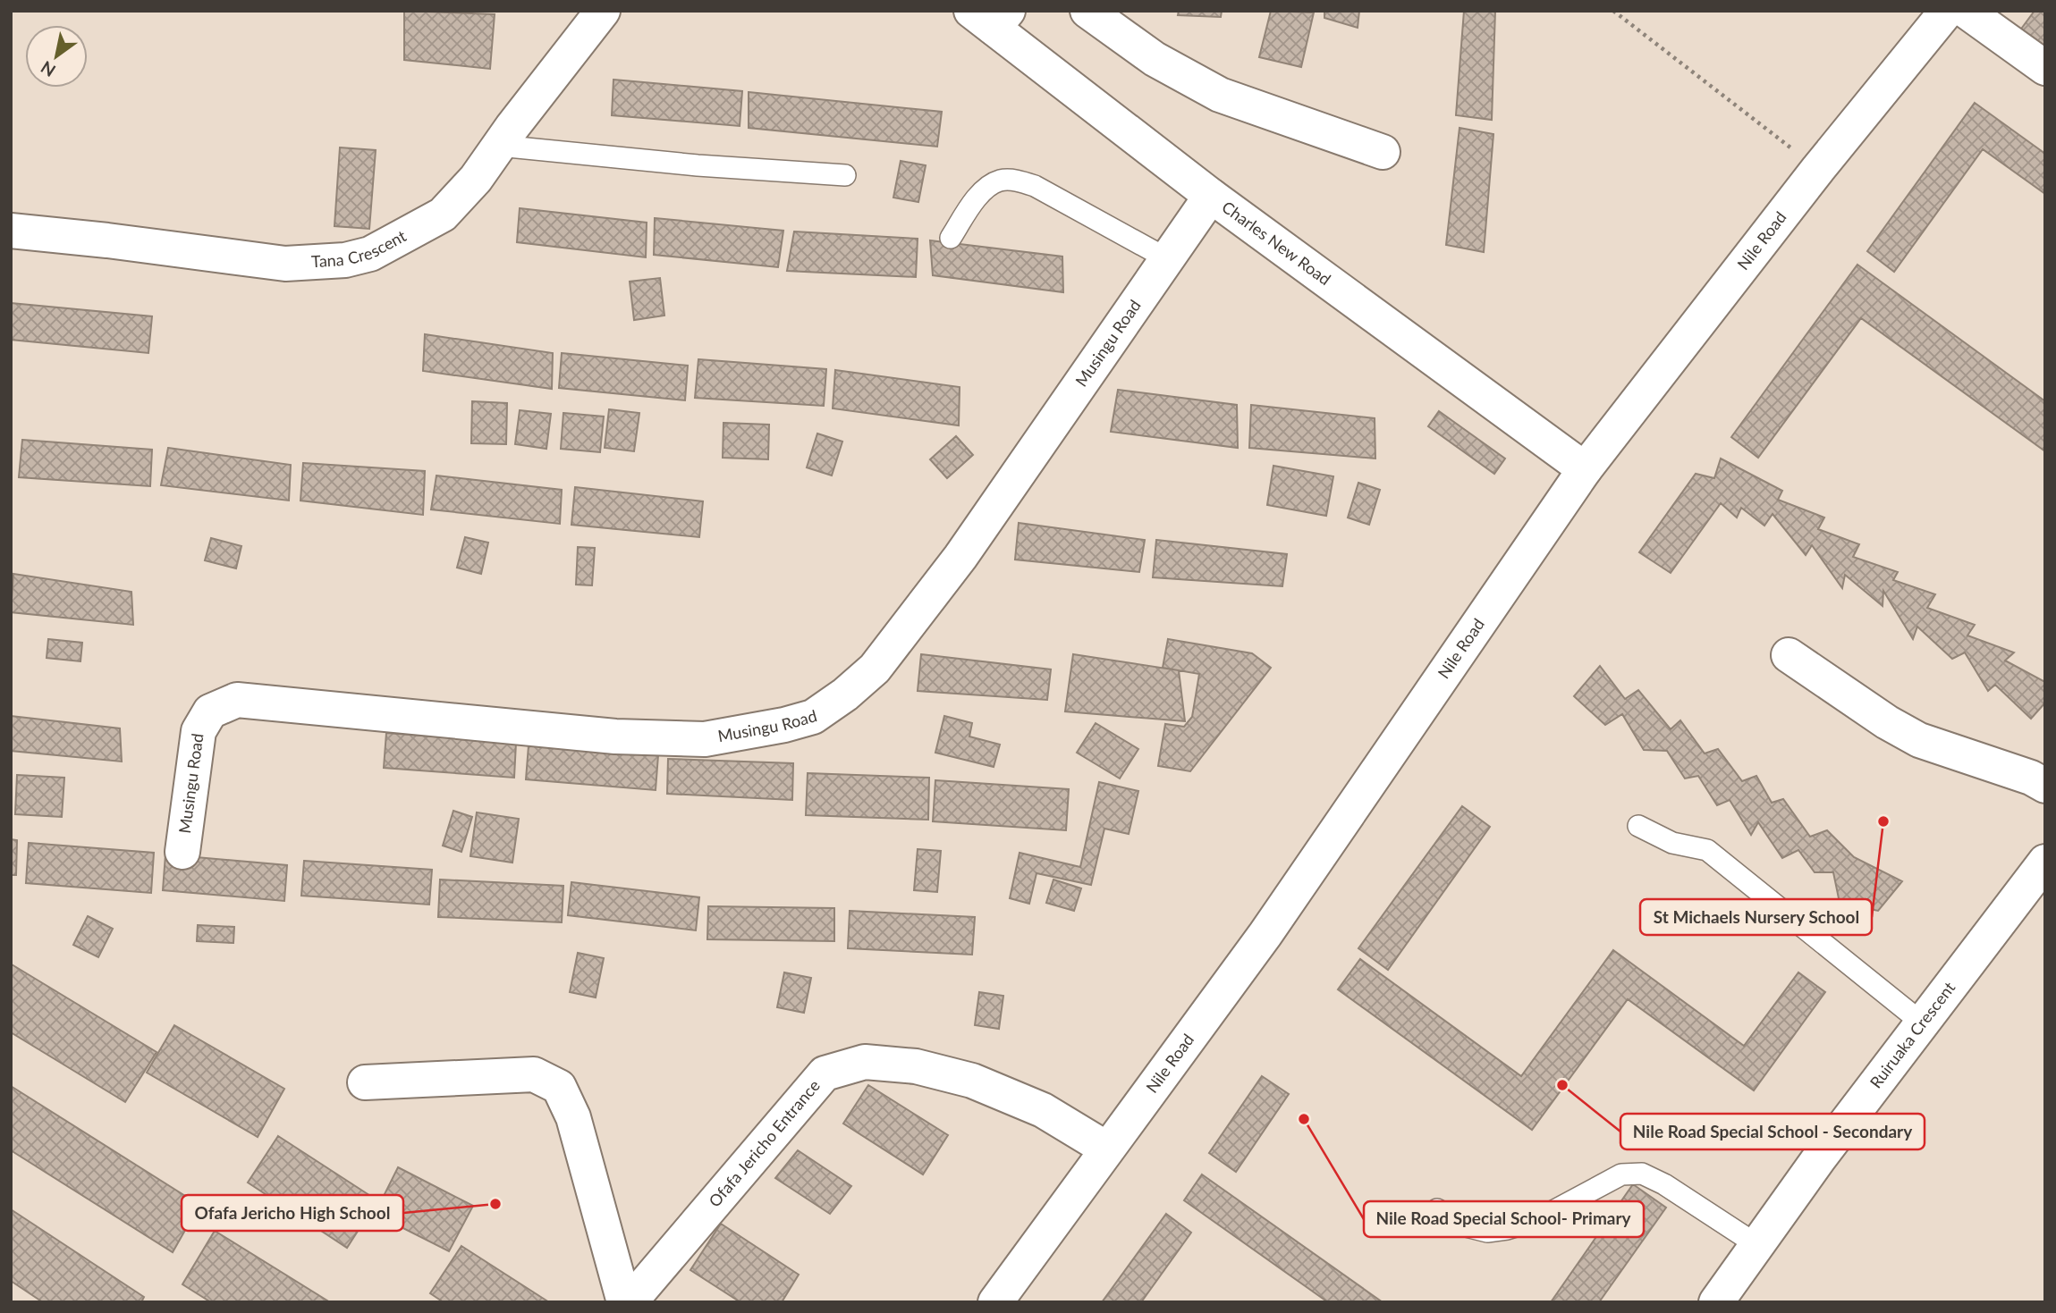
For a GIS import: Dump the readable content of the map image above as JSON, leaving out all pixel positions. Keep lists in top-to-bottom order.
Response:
{
  "streets": {
    "street": [
      "Nile Road",
      "Charles New Road",
      "Tana Crescent",
      "Musingu Road",
      "Ruiruaka Crescent",
      "Ofafa Jericho Entrance"
    ]
  },
  "crossings": [
    ["Nile Road", "Charles New Road"],
    ["Nile Road", "Ofafa Jericho Entrance"],
    ["Charles New Road", "Musingu Road"]
  ],
  "places": [
    "St Michaels Nursery School",
    "Nile Road Special School - Secondary",
    "Nile Road Special School- Primary",
    "Ofafa Jericho High School"
  ],
  "north": "bottom left"
}
